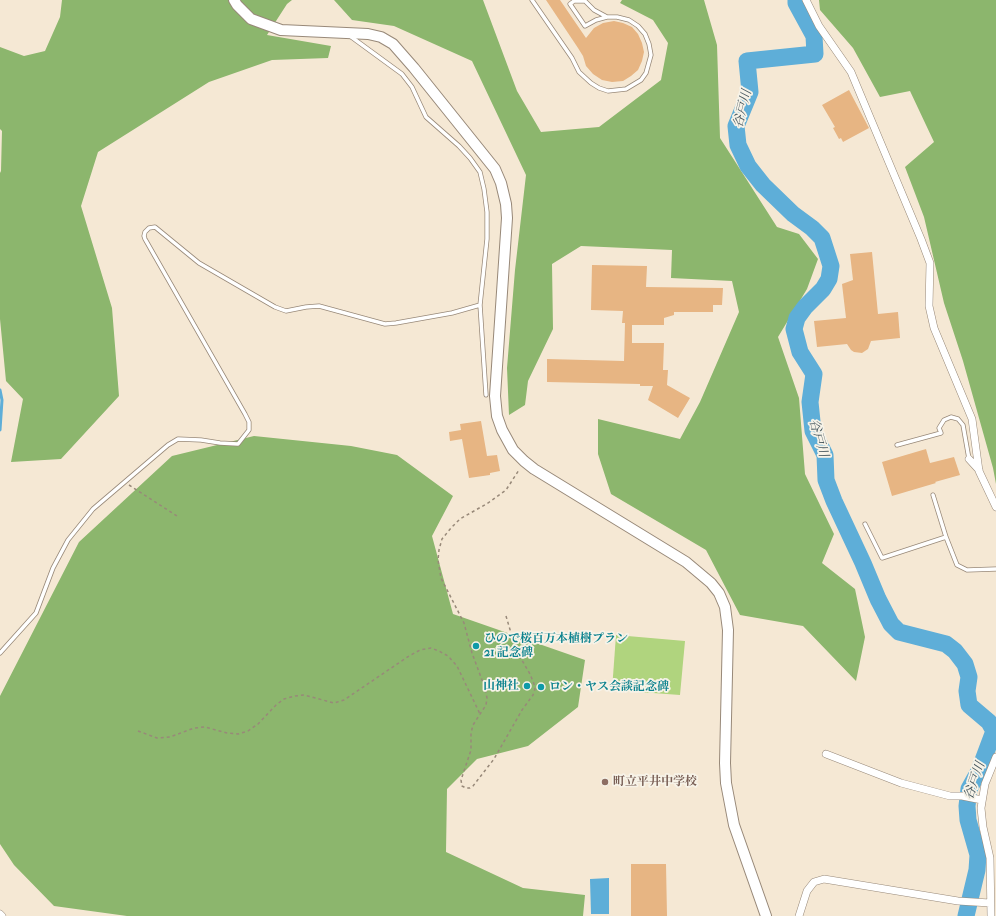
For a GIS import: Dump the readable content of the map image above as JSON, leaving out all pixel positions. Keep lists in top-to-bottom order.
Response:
{
  "water": ["谷戸川"],
  "places": [
    "ひので桜百万本植樹プラン 21 記念碑",
    "山神社",
    "ロン・ヤス会談記念碑",
    "町立平井中学校"
  ]
}
